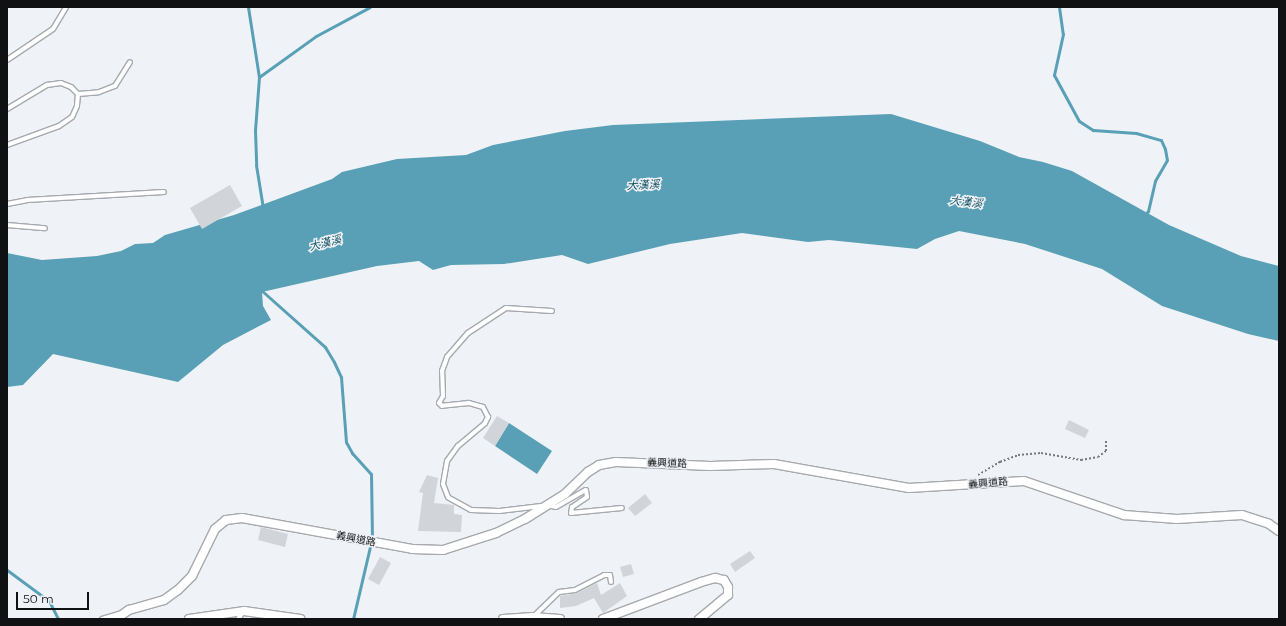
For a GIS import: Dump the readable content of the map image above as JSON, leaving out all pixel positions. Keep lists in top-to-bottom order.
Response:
{
  "streets": {
    "street": ["義興道路"]
  },
  "water": ["大漢溪"],
  "scale_bar": "50 m"
}
